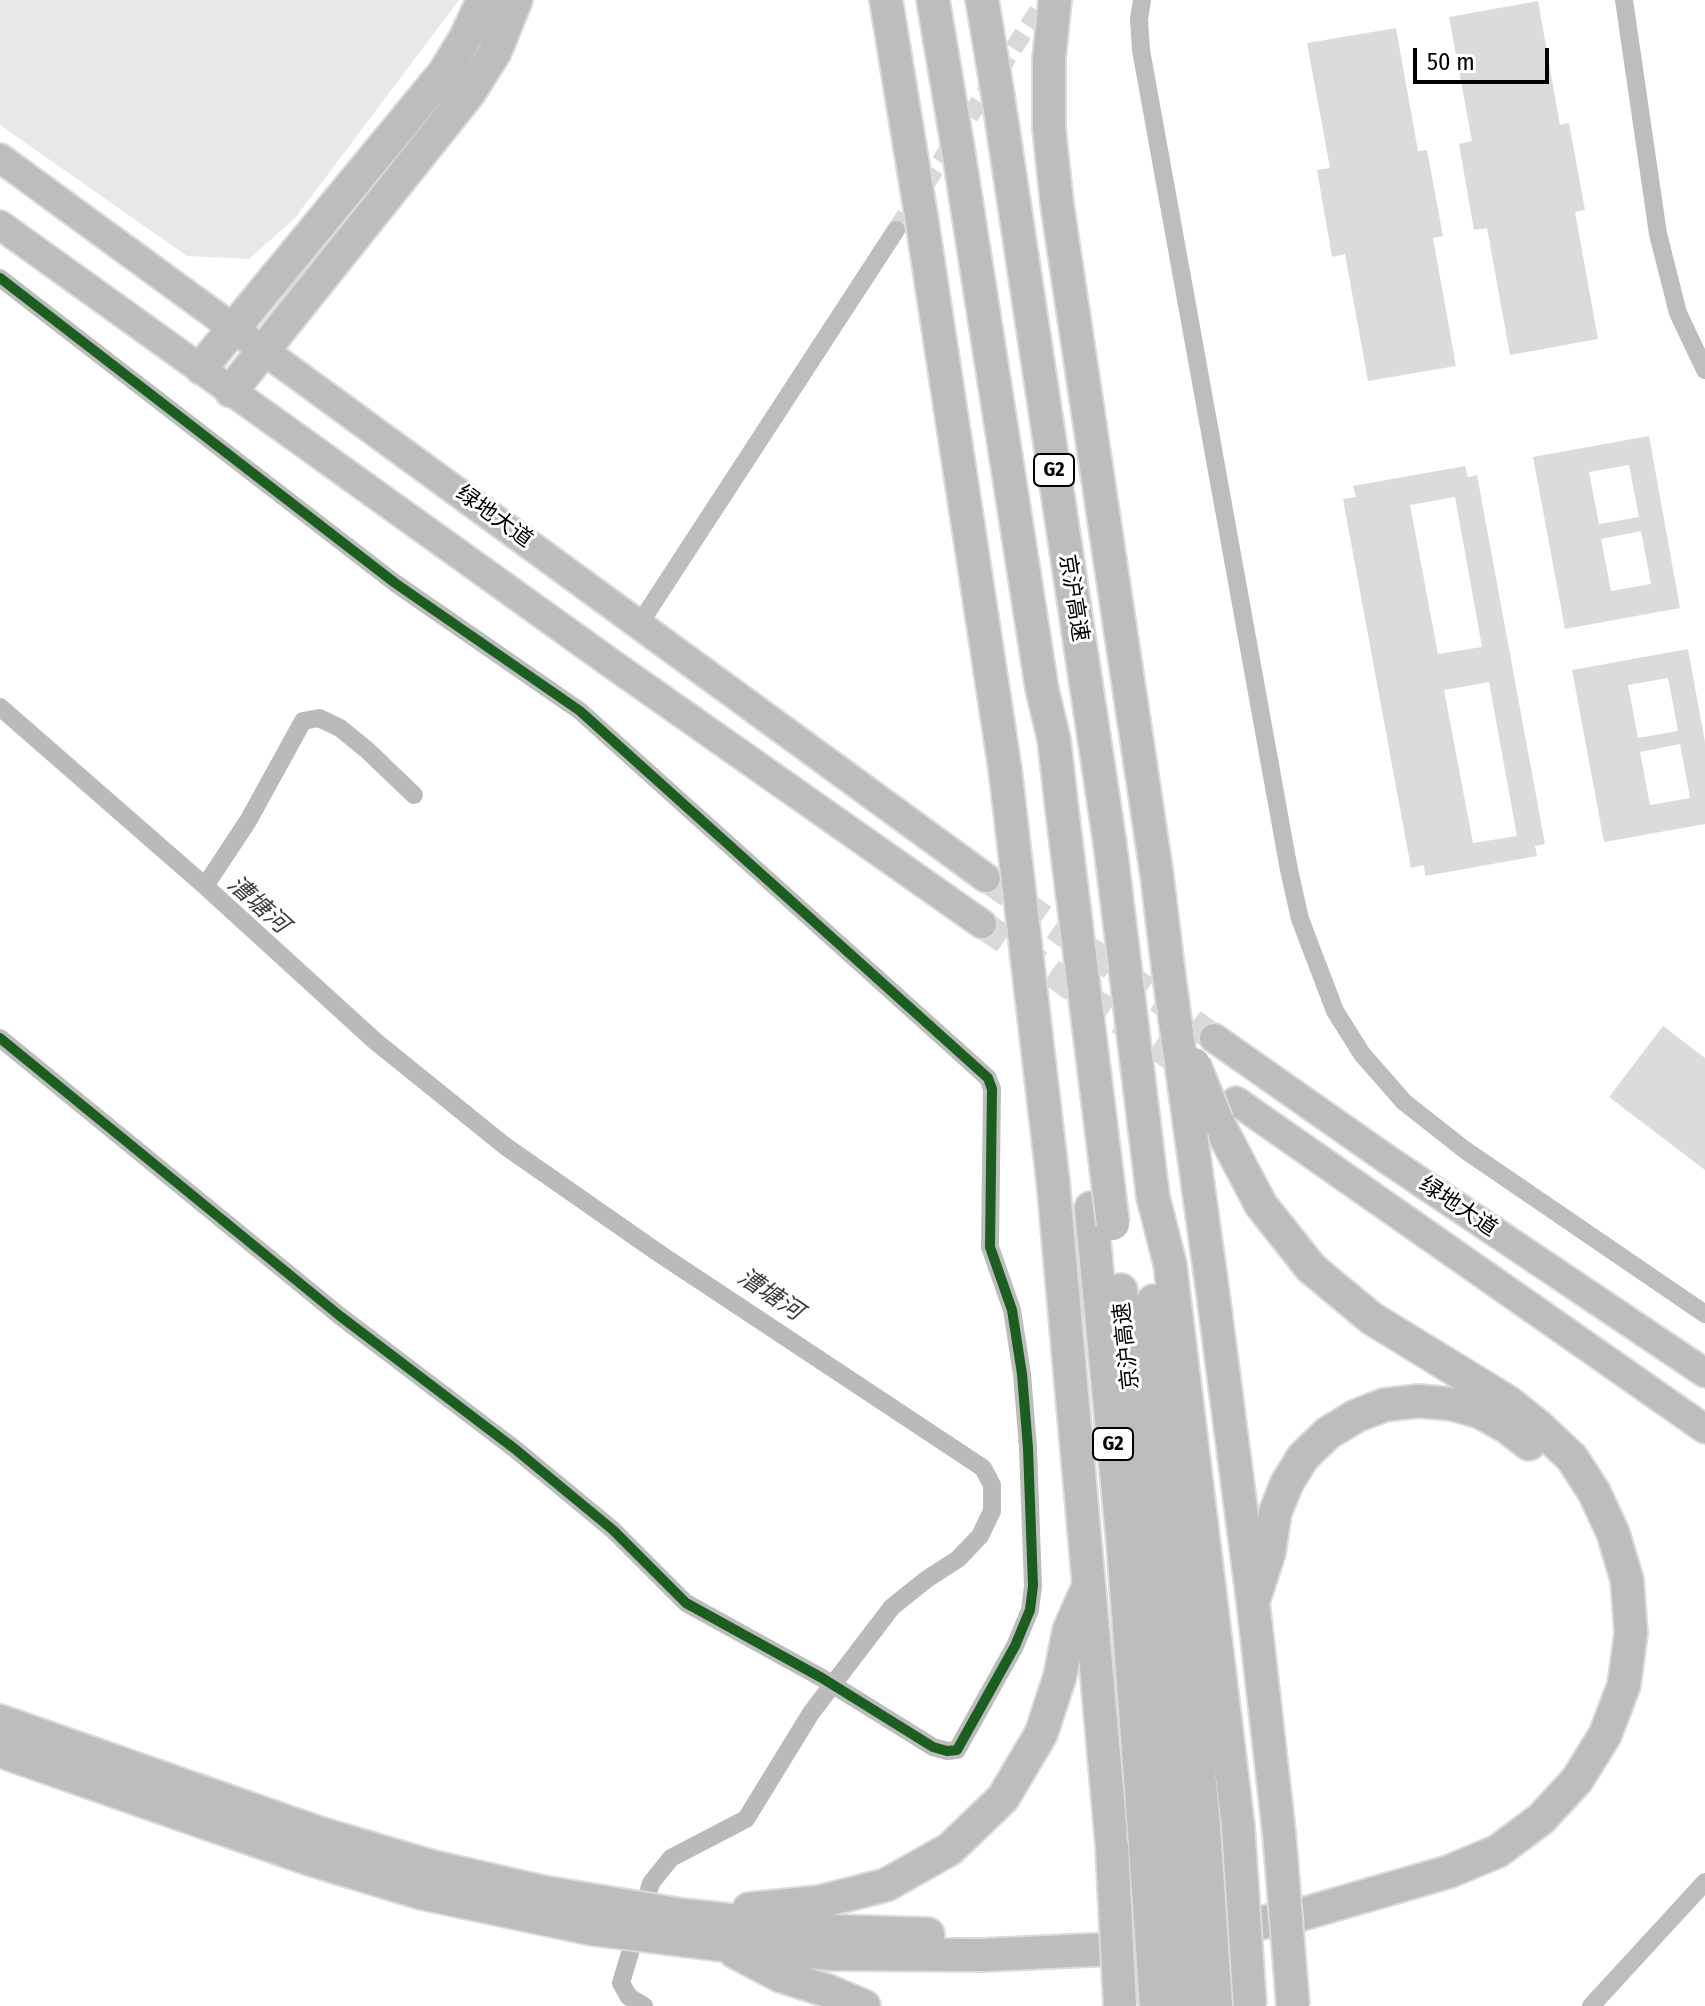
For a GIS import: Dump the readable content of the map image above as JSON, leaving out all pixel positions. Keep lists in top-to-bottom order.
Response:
{
  "streets": {
    "highway": ["G2", "京沪高速"],
    "main road": ["绿地大道"]
  },
  "water": ["漕塘河"],
  "scale_bar": "50 m"
}
